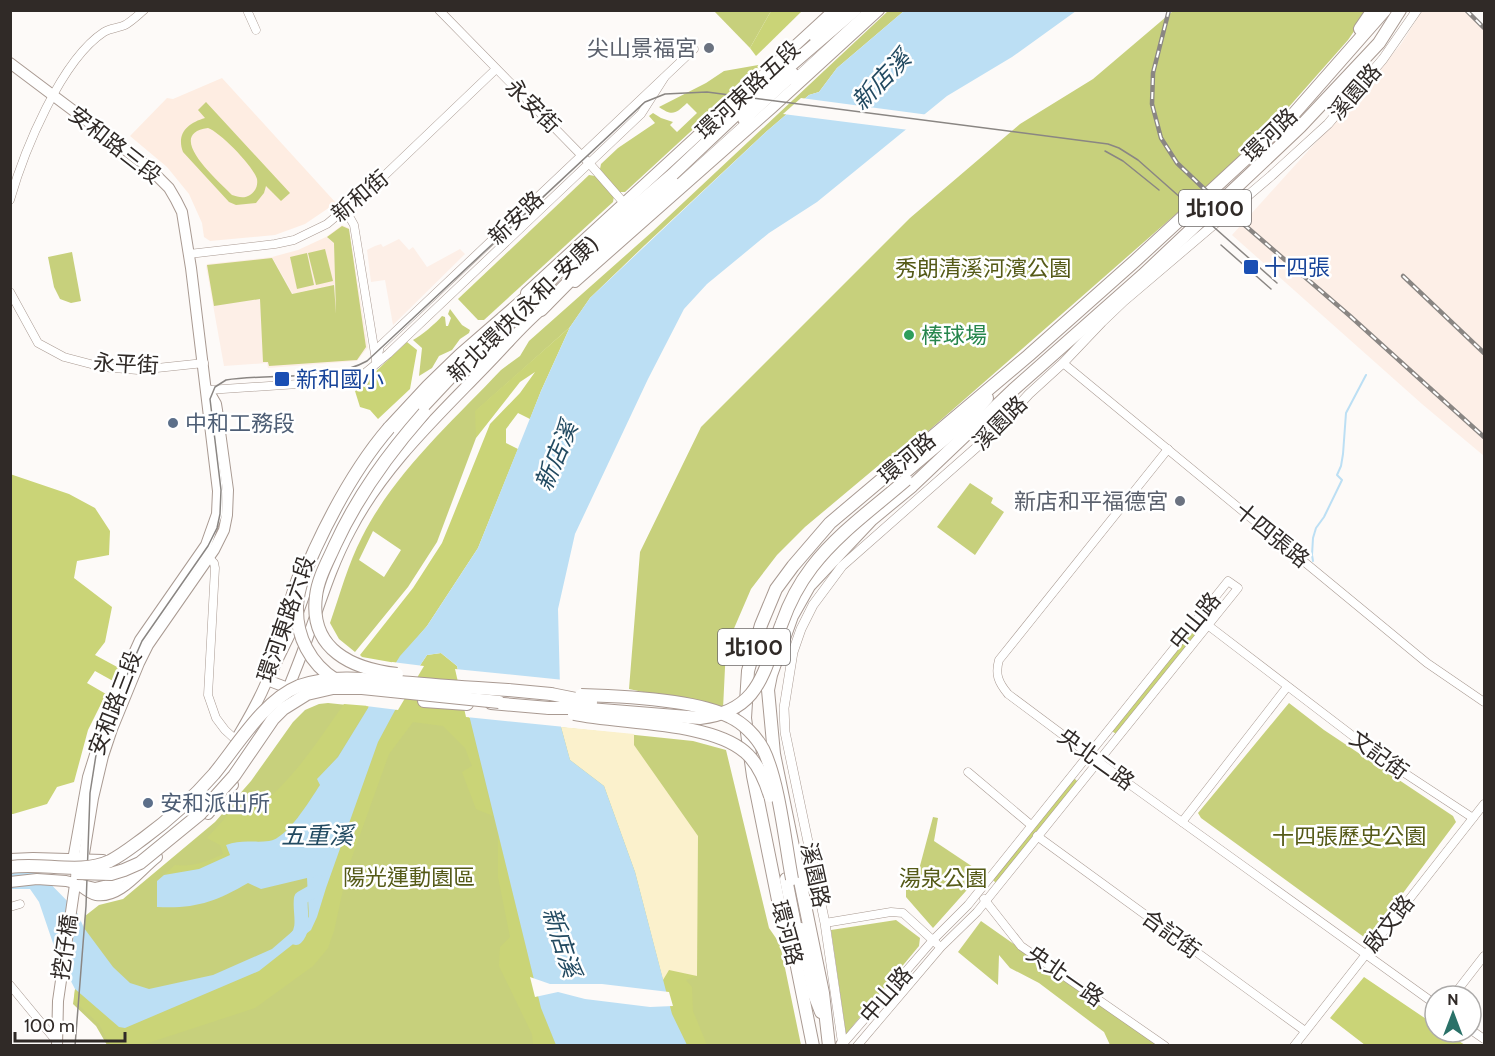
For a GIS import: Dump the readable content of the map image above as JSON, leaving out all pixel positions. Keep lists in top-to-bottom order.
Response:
{
  "streets": {
    "highway": ["環河路", "北100", "新北環快(永和-安康)"],
    "main road": [
      "環河東路五段",
      "安和路三段",
      "環河東路六段",
      "挖仔橋"
    ],
    "street": [
      "溪園路",
      "永安街",
      "新和街",
      "新安路",
      "永平街",
      "十四張路",
      "中山路",
      "文記街",
      "央北二路",
      "啟文路",
      "合記街",
      "央北一路"
    ]
  },
  "crossings": [
    ["環河東路五段", "環河東路六段"],
    ["溪園路", "十四張路"],
    ["溪園路", "中山路"],
    ["永安街", "新和街"],
    ["永安街", "新安路"],
    ["永安街", "環河東路六段"],
    ["安和路三段", "新和街"],
    ["安和路三段", "新安路"],
    ["安和路三段", "永平街"],
    ["安和路三段", "環河東路六段"],
    ["安和路三段", "挖仔橋"],
    ["新北環快(永和-安康)", "環河東路六段"],
    ["十四張路", "央北二路"],
    ["環河東路六段", "挖仔橋"],
    ["中山路", "文記街"],
    ["中山路", "央北二路"],
    ["中山路", "合記街"],
    ["中山路", "央北一路"],
    ["文記街", "啟文路"],
    ["央北二路", "啟文路"],
    ["啟文路", "合記街"]
  ],
  "water": ["新店溪", "五重溪"],
  "parks": [
    "秀朗清溪河濱公園",
    "十四張歷史公園",
    "陽光運動園區",
    "湯泉公園"
  ],
  "places": {
    "other": [
      "尖山景福宮",
      "棒球場",
      "中和工務段",
      "新店和平福德宮",
      "安和派出所"
    ],
    "transit": ["十四張", "新和國小"]
  },
  "scale_bar": "100 m",
  "north": "top"
}
